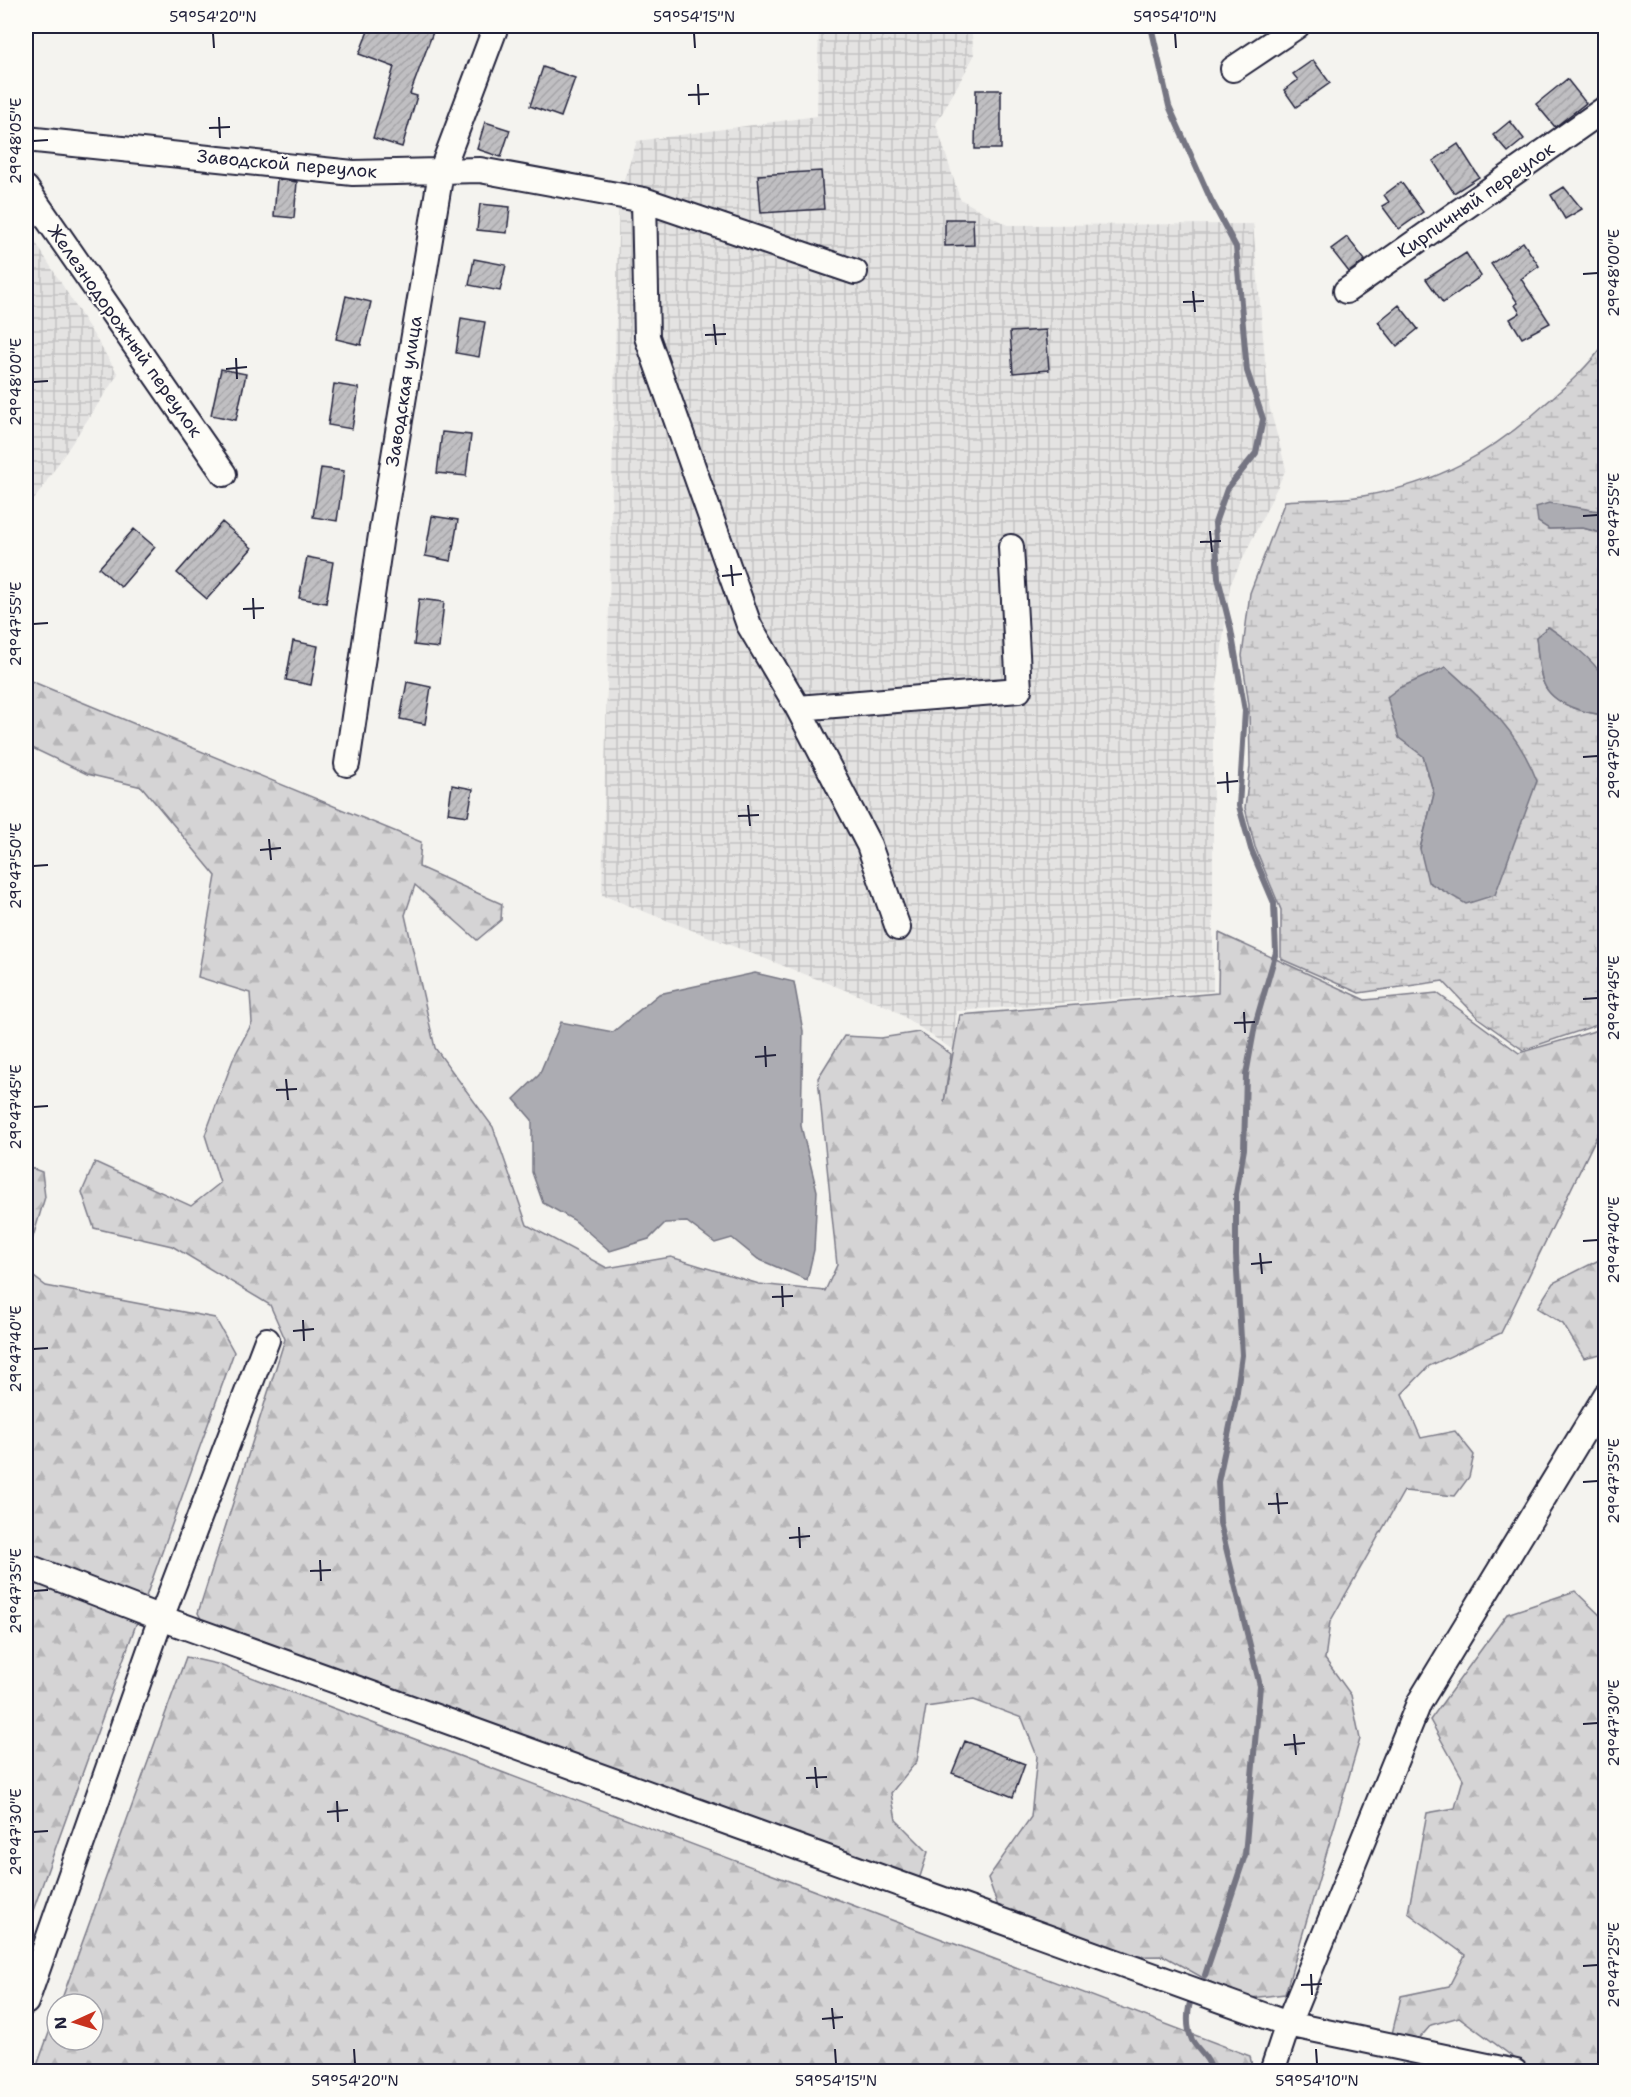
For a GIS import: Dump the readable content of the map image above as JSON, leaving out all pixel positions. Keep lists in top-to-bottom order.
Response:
{
  "streets": {
    "street": [
      "Заводской переулок",
      "Кирпичный переулок",
      "Железнодорожный переулок",
      "Заводская улица"
    ]
  },
  "crossings": [
    ["Заводской переулок", "Заводская улица"]
  ],
  "north": "left",
  "coordinates": [
    "59°54'20\"N",
    "59°54'15\"N",
    "59°54'10\"N",
    "29°48'05\"E",
    "29°48'00\"E",
    "29°47'55\"E",
    "29°47'50\"E",
    "29°47'45\"E",
    "29°47'40\"E",
    "29°47'35\"E",
    "29°47'30\"E",
    "29°47'25\"E"
  ]
}
